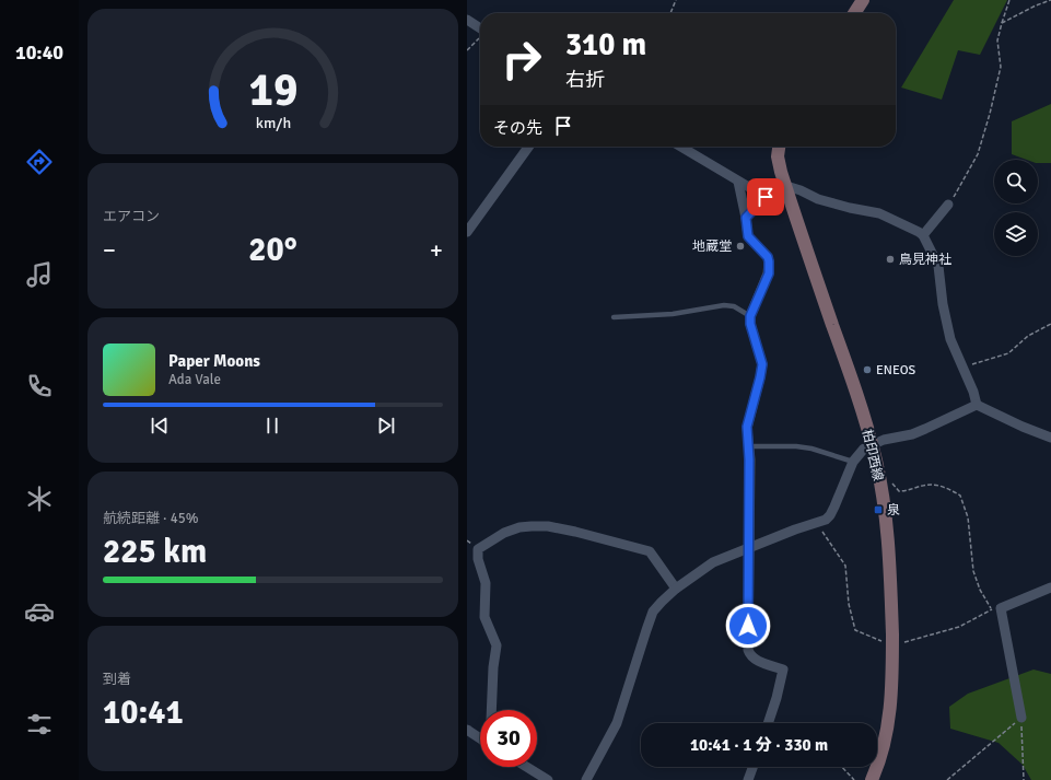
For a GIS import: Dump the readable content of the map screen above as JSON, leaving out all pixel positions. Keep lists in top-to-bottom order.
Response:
{
  "streets": {
    "main road": ["柏印西線"]
  },
  "places": {
    "other": ["地蔵堂", "鳥見神社", "ENEOS"],
    "transit": ["泉"]
  },
  "page": {
    "tabs": "10:40",
    "turn": ["310 m", "右折"],
    "then": "その先",
    "tile": [
      "エアコン",
      ["航続距離 · 45%", "225 km"],
      ["到着", "10:41"]
    ],
    "heat": ["−", "20°", "+"],
    "song": ["Paper Moons", "Ada Vale"],
    "limit": "30",
    "trip": "10:41 · 1 分 · 330 m",
    "gauge": ["19", "km/h"]
  }
}
